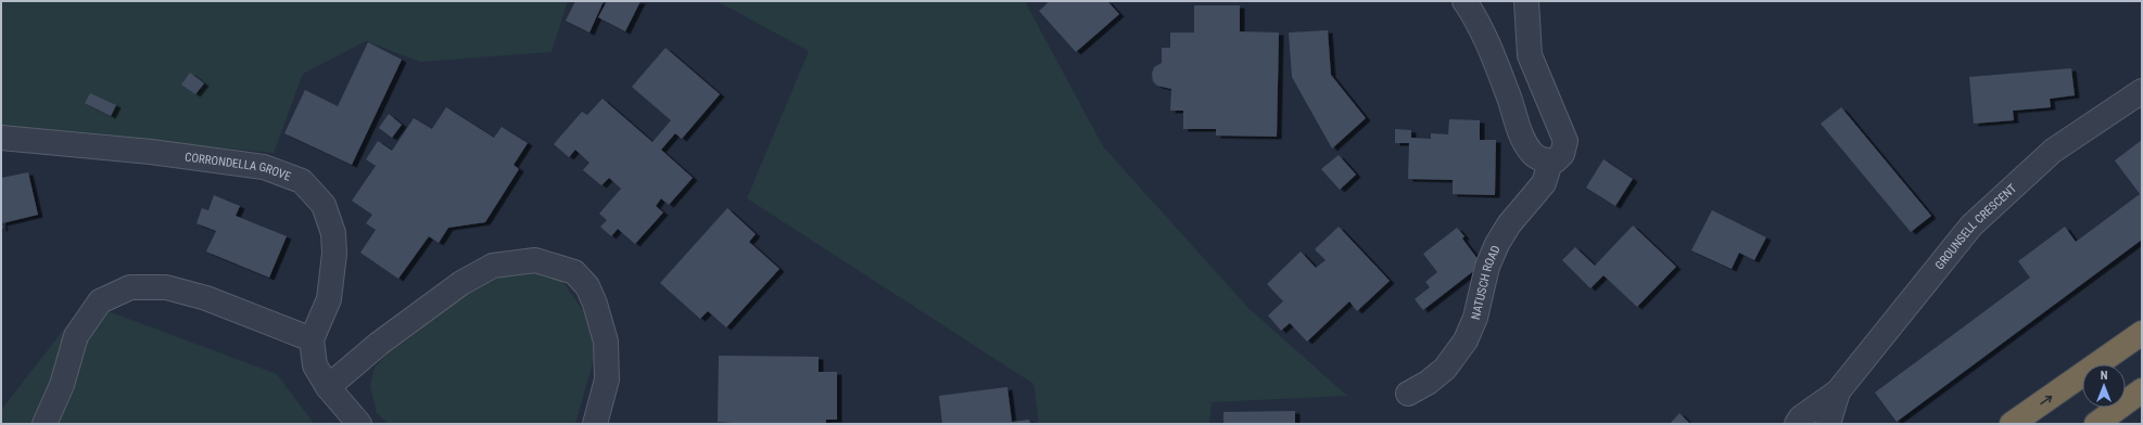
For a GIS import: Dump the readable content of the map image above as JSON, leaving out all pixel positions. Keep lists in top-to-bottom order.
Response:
{
  "streets": {
    "street": ["CORRONDELLA GROVE", "GROUNSELL CRESCENT", "NATUSCH ROAD"]
  },
  "north": "top"
}
